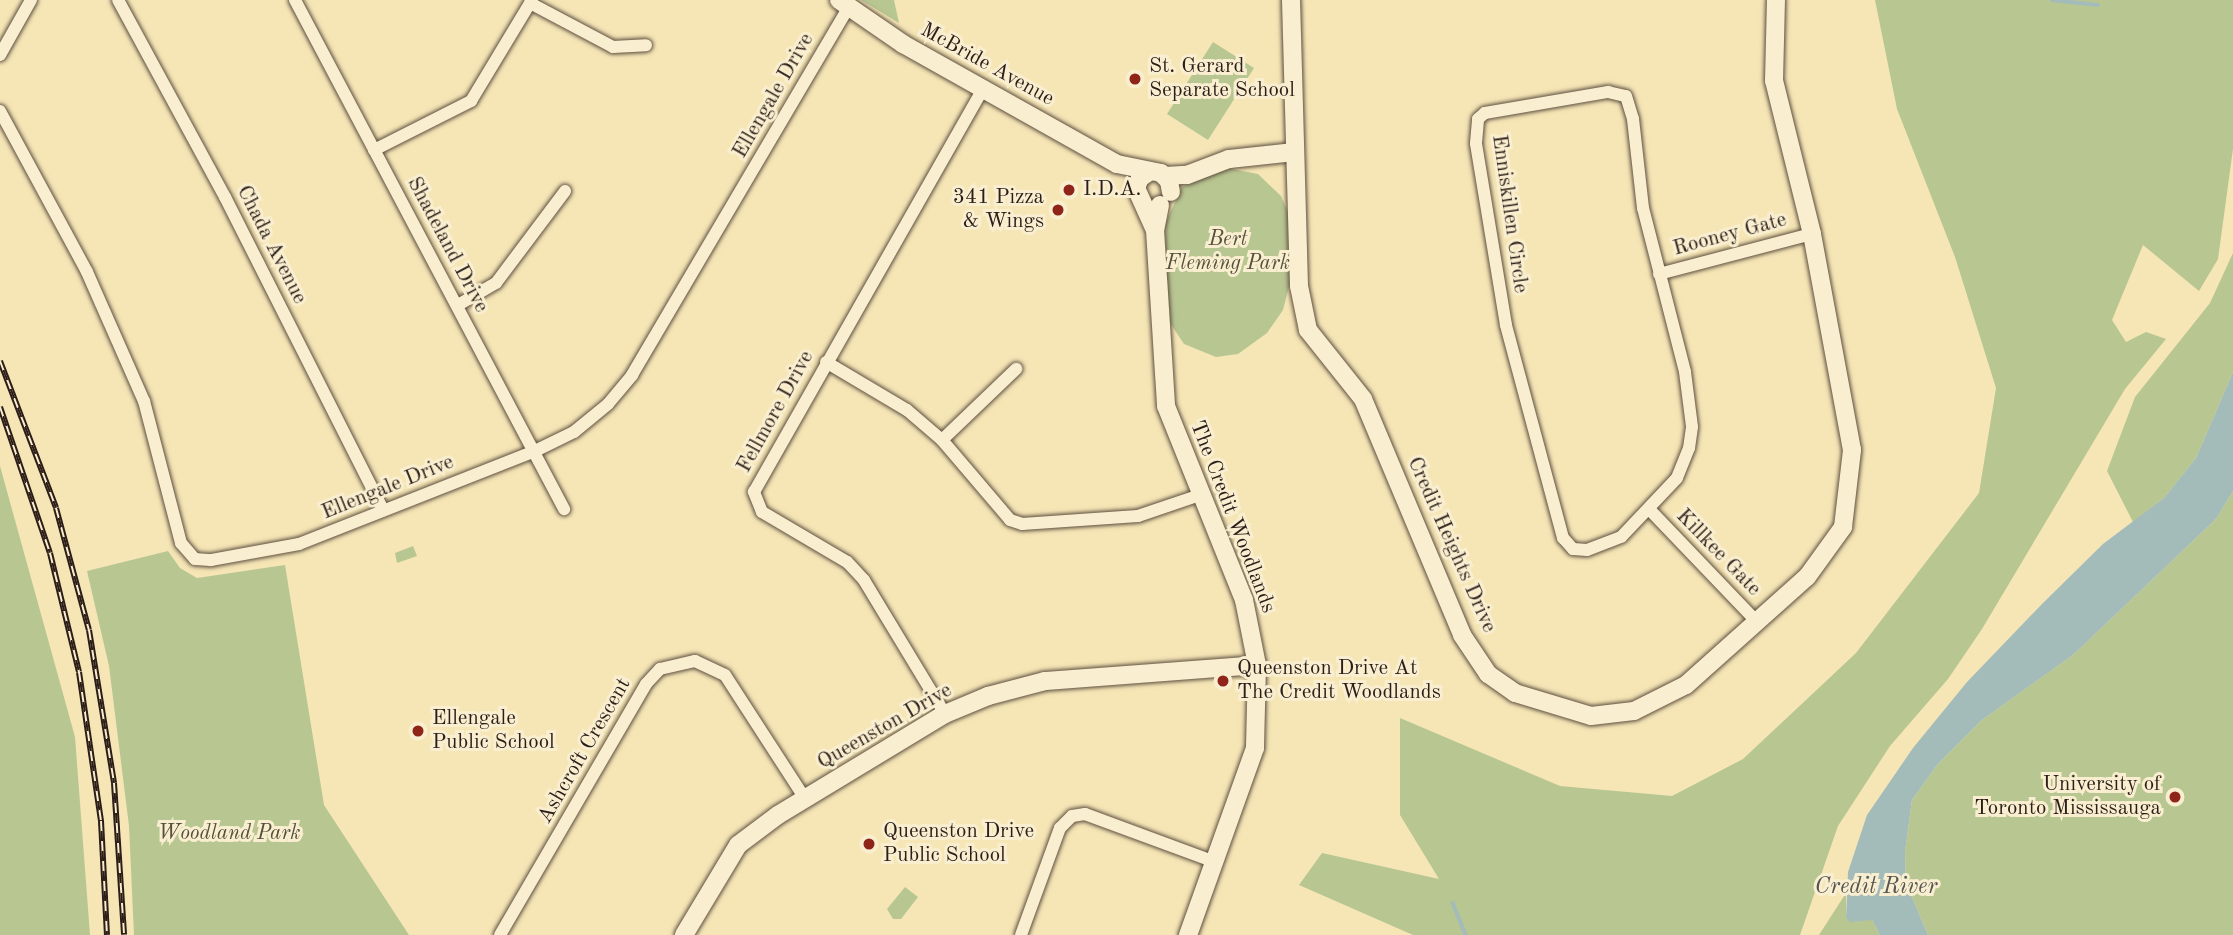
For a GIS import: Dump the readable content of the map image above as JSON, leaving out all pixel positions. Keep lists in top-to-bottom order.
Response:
{
  "streets": {
    "street": [
      "McBride Avenue",
      "Ellengale Drive",
      "Enniskillen Circle",
      "Rooney Gate",
      "Chada Avenue",
      "Shadeland Drive",
      "Fellmore Drive",
      "The Credit Woodlands",
      "Credit Heights Drive",
      "Killkee Gate",
      "Queenston Drive",
      "Ashcroft Crescent"
    ]
  },
  "crossings": [
    ["McBride Avenue", "Ellengale Drive"],
    ["McBride Avenue", "Fellmore Drive"],
    ["McBride Avenue", "The Credit Woodlands"],
    ["Ellengale Drive", "Chada Avenue"],
    ["Ellengale Drive", "Shadeland Drive"],
    ["Enniskillen Circle", "Rooney Gate"],
    ["Enniskillen Circle", "Killkee Gate"],
    ["Rooney Gate", "Credit Heights Drive"],
    ["Fellmore Drive", "Queenston Drive"],
    ["The Credit Woodlands", "Queenston Drive"],
    ["Credit Heights Drive", "Killkee Gate"],
    ["Queenston Drive", "Ashcroft Crescent"]
  ],
  "water": ["Credit River"],
  "parks": ["Bert Fleming Park", "Woodland Park"],
  "places": [
    "St. Gerard Separate School",
    "I.D.A.",
    "341 Pizza & Wings",
    "Queenston Drive At The Credit Woodlands",
    "Ellengale Public School",
    "University of Toronto Mississauga",
    "Queenston Drive Public School"
  ]
}
